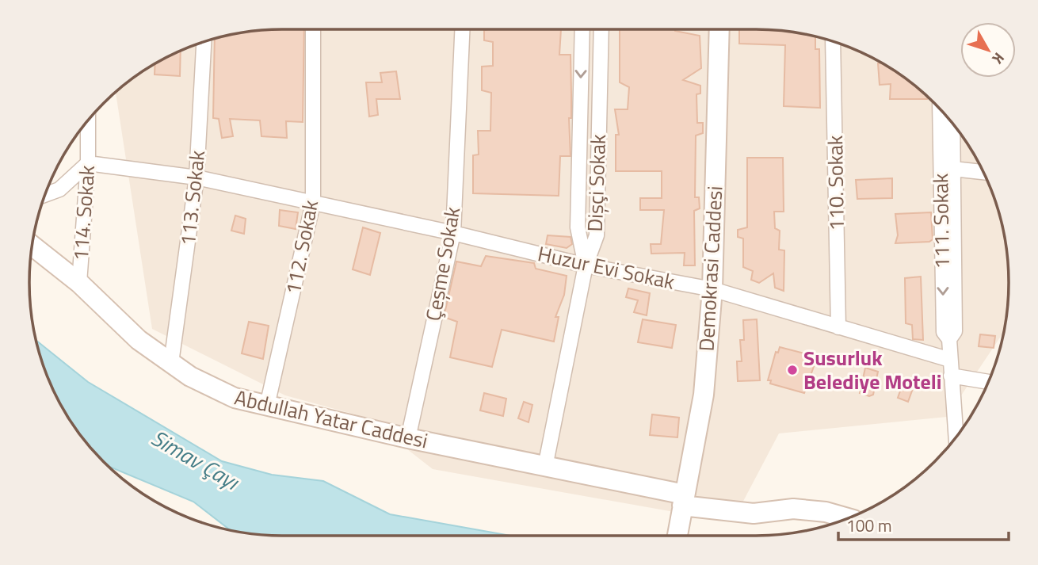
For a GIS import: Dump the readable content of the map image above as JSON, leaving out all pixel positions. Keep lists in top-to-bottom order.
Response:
{
  "streets": {
    "street": [
      "Dişçi Sokak",
      "110. Sokak",
      "113. Sokak",
      "114. Sokak",
      "111. Sokak",
      "112. Sokak",
      "Çeşme Sokak",
      "Huzur Evi Sokak",
      "Demokrasi Caddesi",
      "Abdullah Yatar Caddesi"
    ]
  },
  "crossings": [
    ["Dişçi Sokak", "Huzur Evi Sokak"],
    ["110. Sokak", "Huzur Evi Sokak"],
    ["113. Sokak", "Huzur Evi Sokak"],
    ["113. Sokak", "Abdullah Yatar Caddesi"],
    ["114. Sokak", "Huzur Evi Sokak"],
    ["114. Sokak", "Abdullah Yatar Caddesi"],
    ["111. Sokak", "Huzur Evi Sokak"],
    ["112. Sokak", "Huzur Evi Sokak"],
    ["112. Sokak", "Abdullah Yatar Caddesi"],
    ["Çeşme Sokak", "Huzur Evi Sokak"],
    ["Çeşme Sokak", "Abdullah Yatar Caddesi"],
    ["Huzur Evi Sokak", "Demokrasi Caddesi"],
    ["Demokrasi Caddesi", "Abdullah Yatar Caddesi"]
  ],
  "water": ["Simav Çayı"],
  "places": ["Susurluk Belediye Moteli"],
  "scale_bar": "100 m",
  "north": "bottom right"
}
